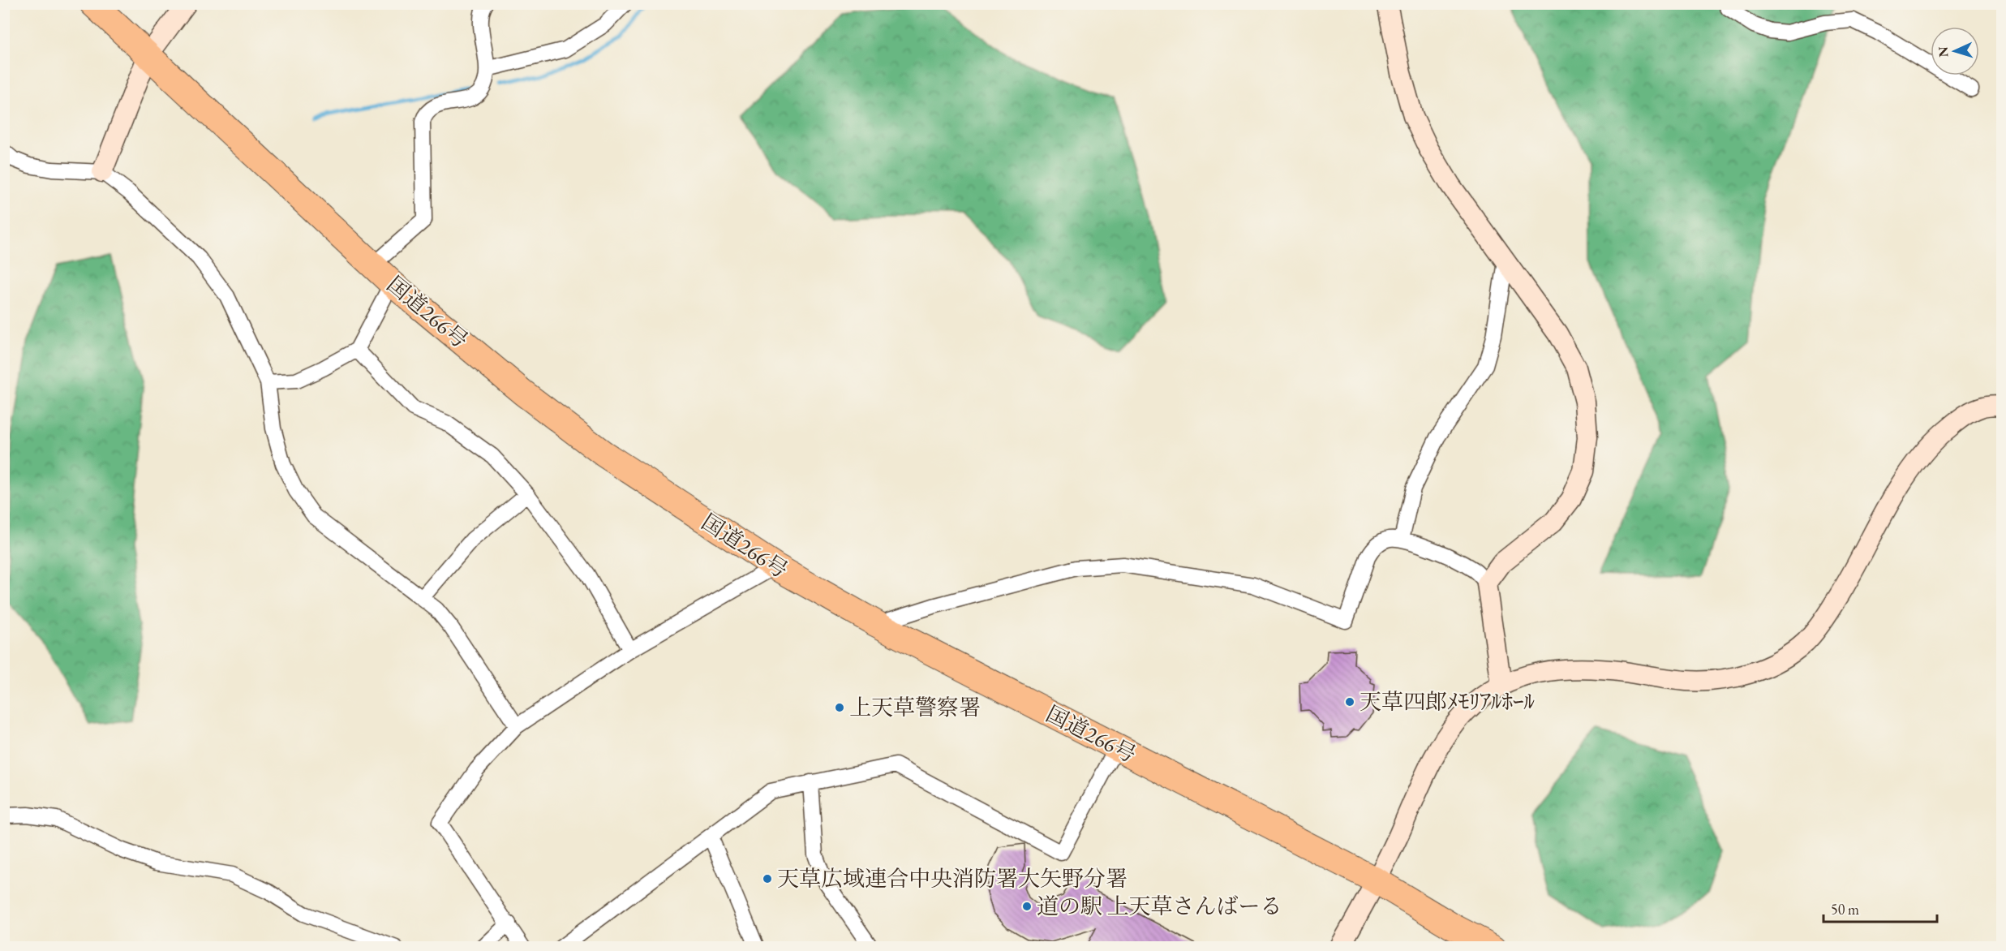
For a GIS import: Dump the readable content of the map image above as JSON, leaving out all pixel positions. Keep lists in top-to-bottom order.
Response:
{
  "streets": {
    "highway": ["国道266号"]
  },
  "places": [
    "天草四郎ﾒﾓﾘｱﾙﾎｰﾙ",
    "上天草警察署",
    "天草広域連合中央消防署大矢野分署",
    "道の駅 上天草さんばーる"
  ],
  "scale_bar": "50 m",
  "north": "left"
}
